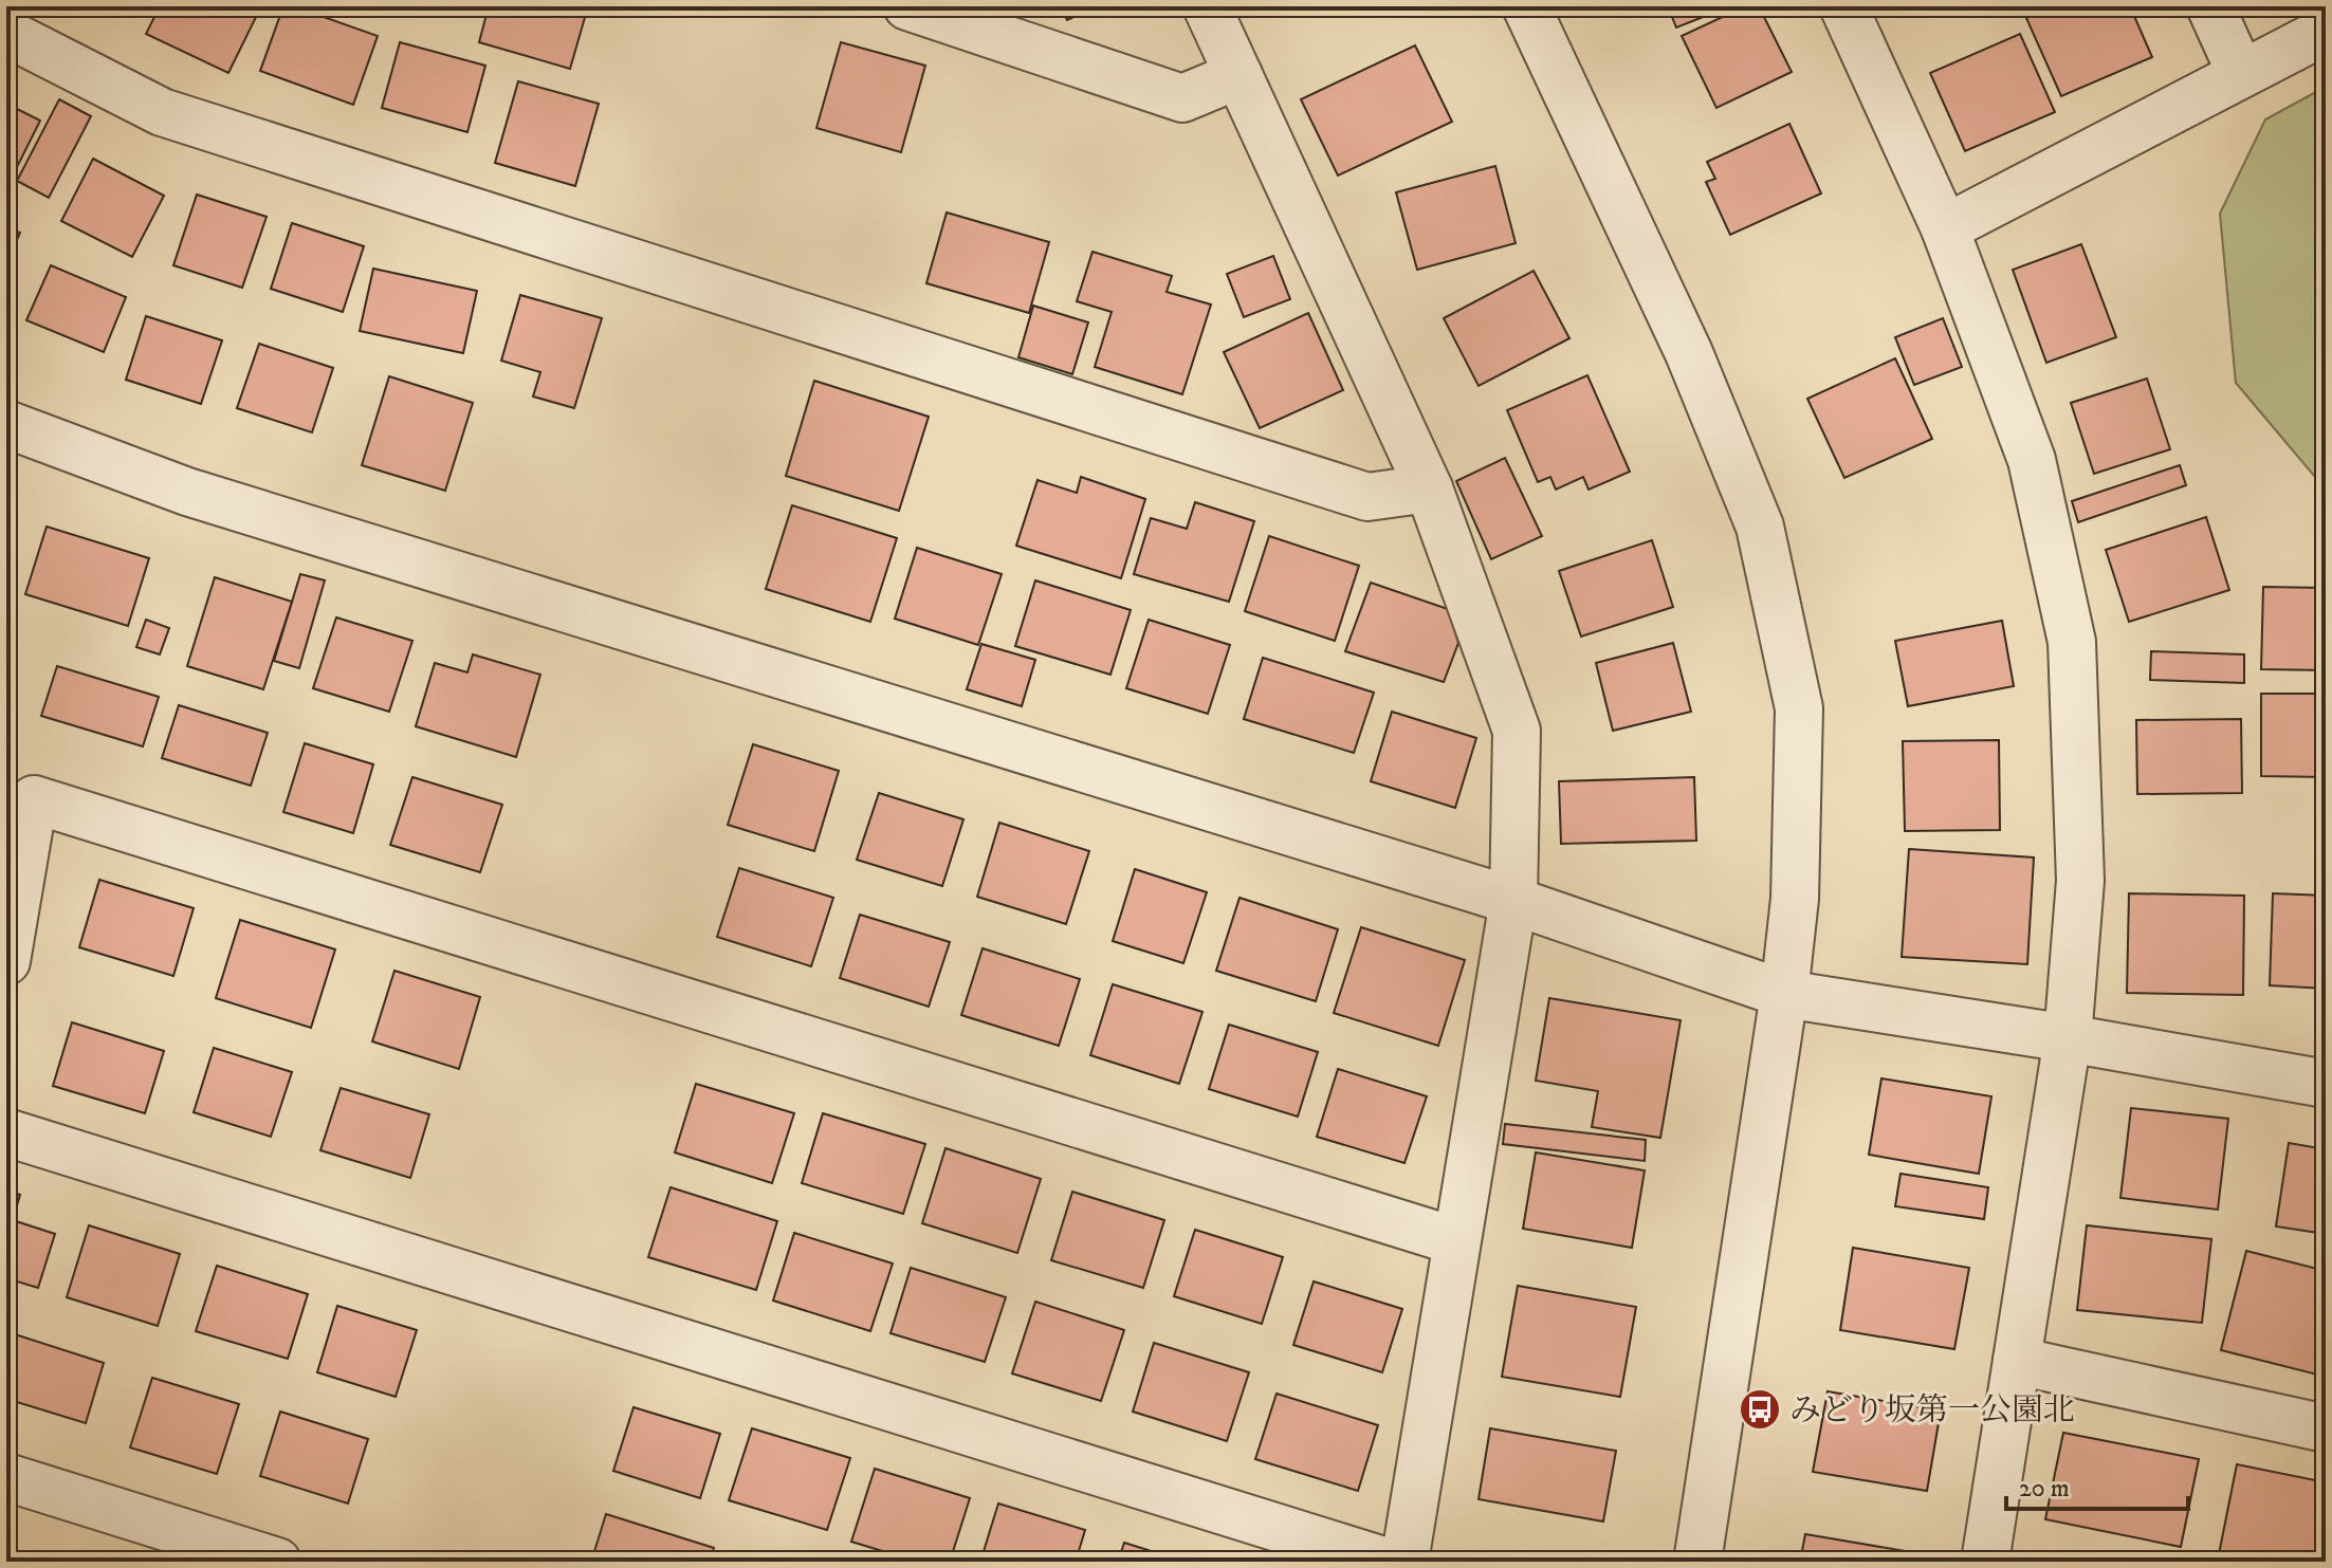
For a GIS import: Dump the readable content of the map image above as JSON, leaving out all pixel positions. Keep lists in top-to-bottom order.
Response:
{
  "places": {
    "bus stop": ["みどり坂第一公園北"]
  },
  "scale_bar": "20 m"
}
